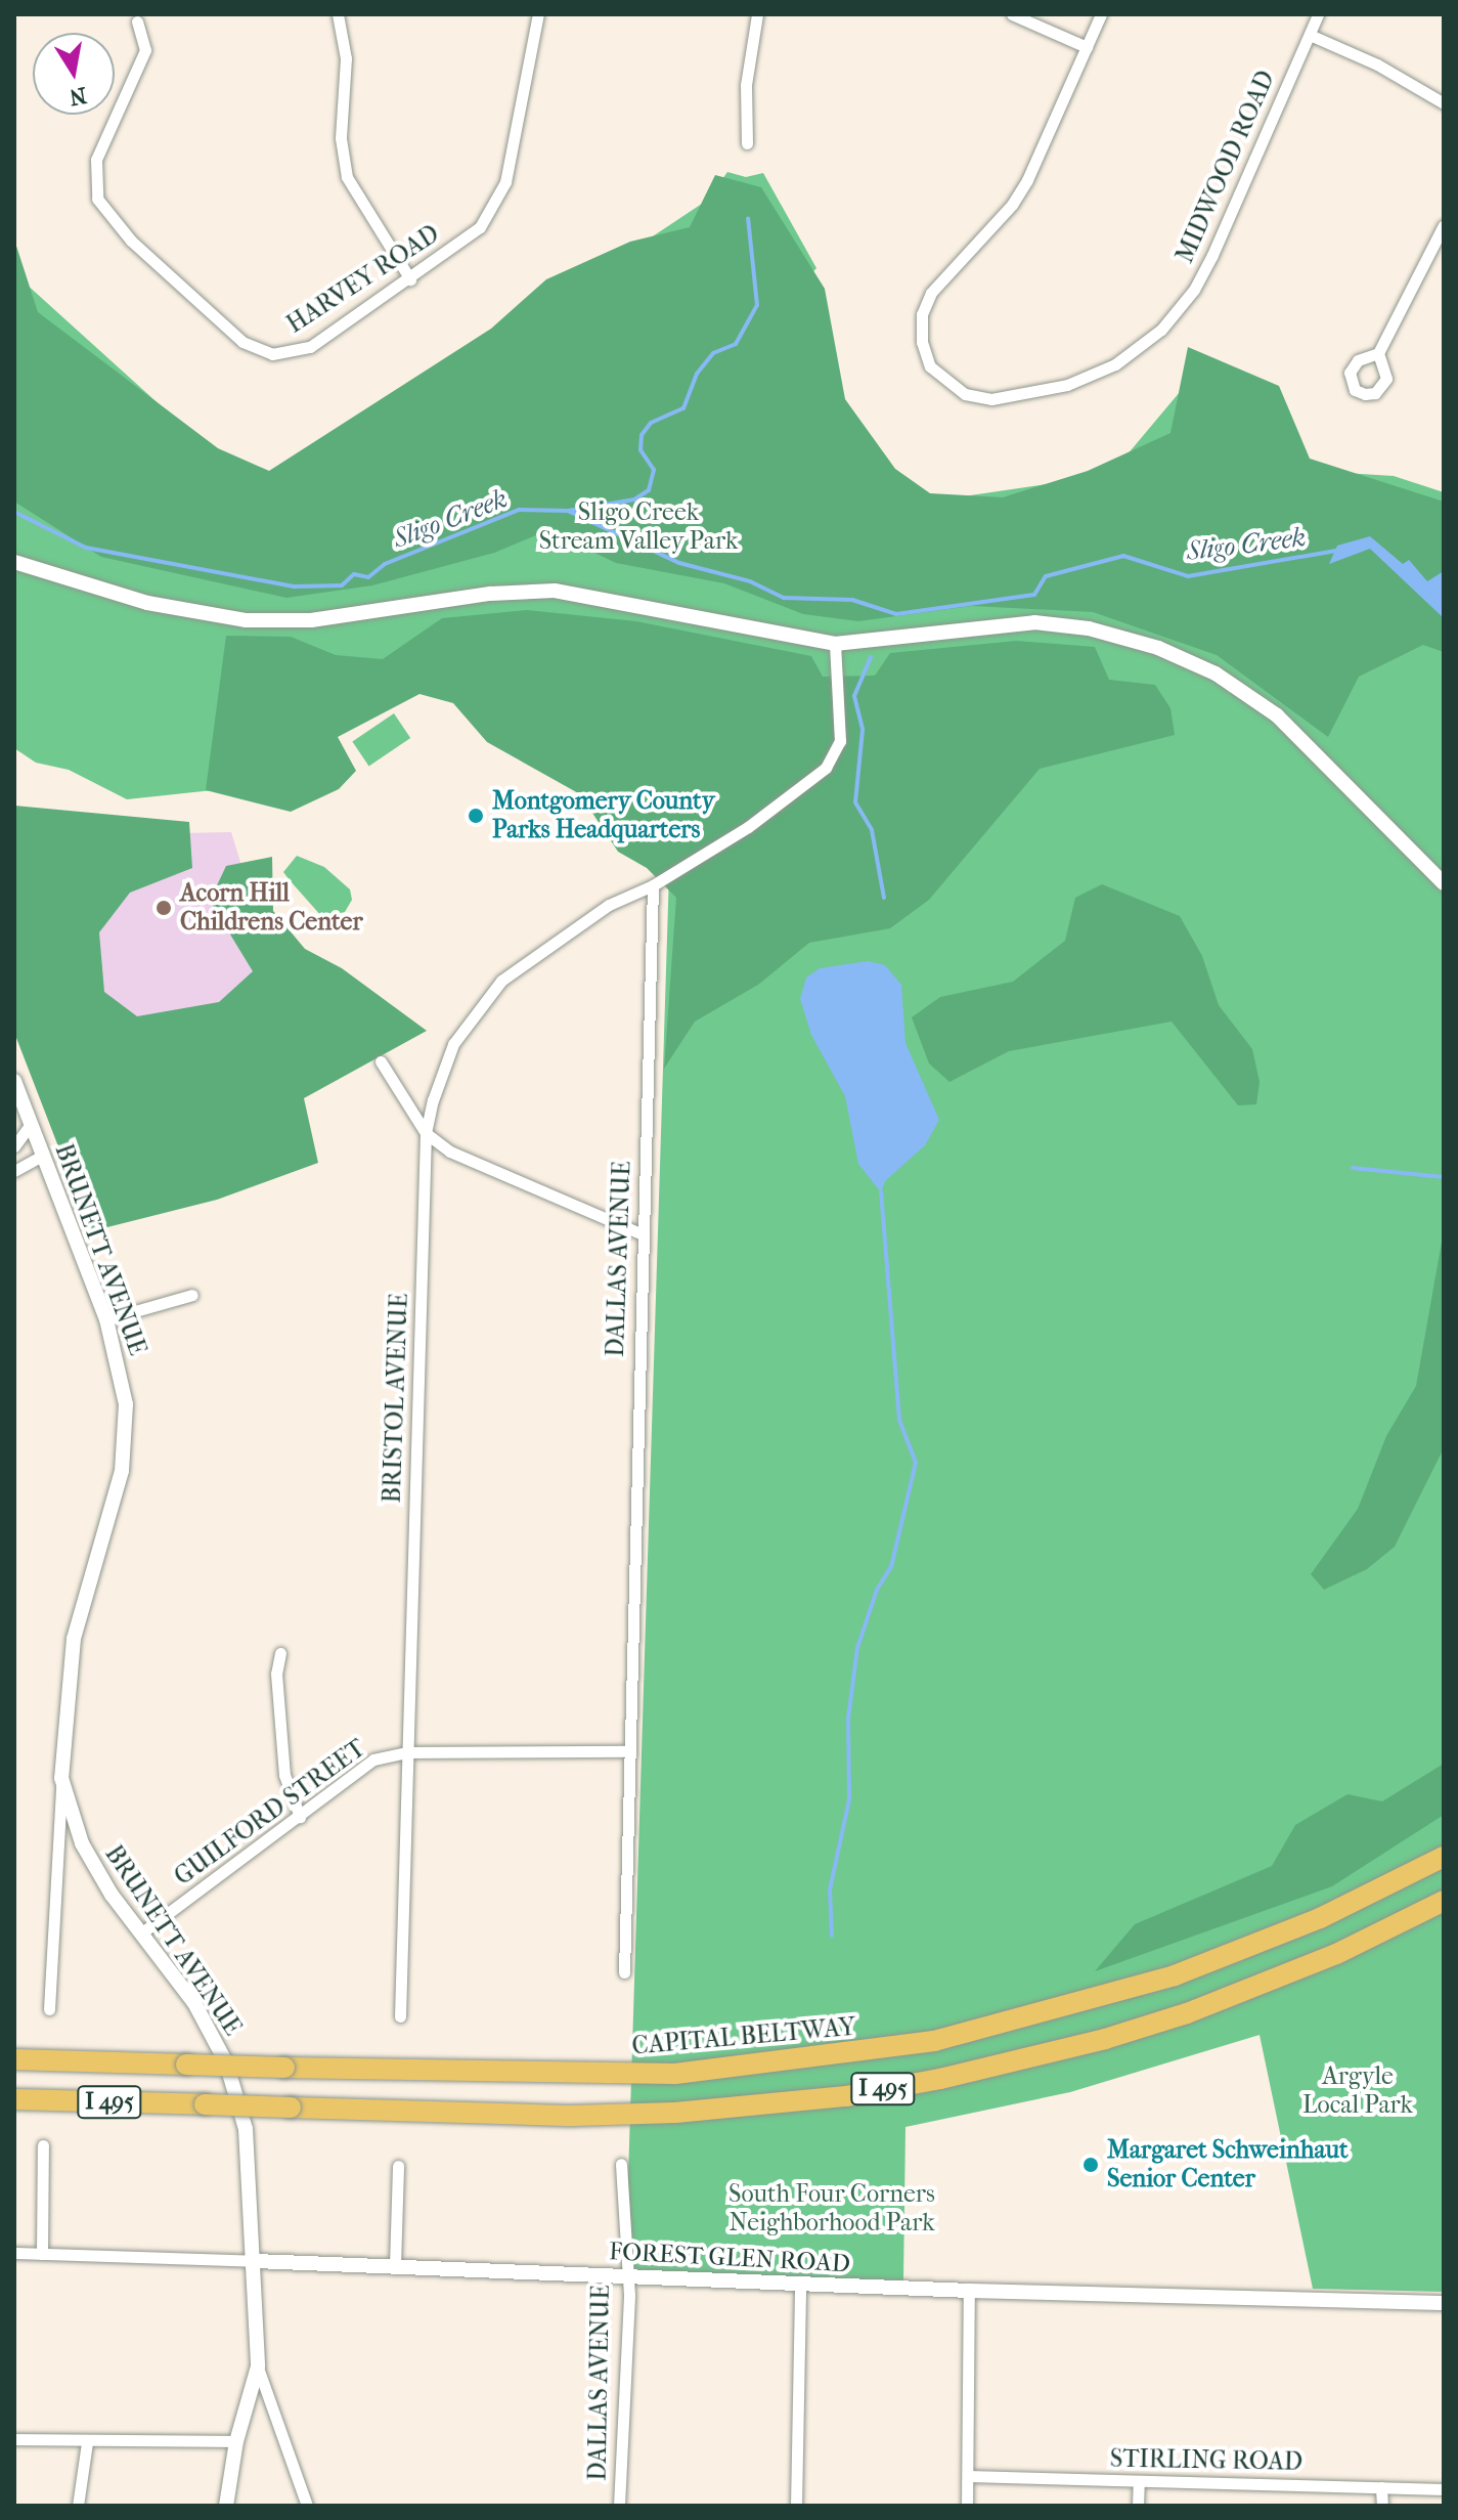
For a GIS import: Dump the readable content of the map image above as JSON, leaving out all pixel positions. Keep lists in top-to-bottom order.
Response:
{
  "streets": {
    "highway": ["CAPITAL BELTWAY", "I 495"],
    "street": [
      "MIDWOOD ROAD",
      "HARVEY ROAD",
      "BRUNETT AVENUE",
      "DALLAS AVENUE",
      "BRISTOL AVENUE",
      "GUILFORD STREET",
      "FOREST GLEN ROAD",
      "STIRLING ROAD"
    ]
  },
  "crossings": [
    ["BRUNETT AVENUE", "GUILFORD STREET"],
    ["BRUNETT AVENUE", "FOREST GLEN ROAD"],
    ["DALLAS AVENUE", "BRISTOL AVENUE"],
    ["DALLAS AVENUE", "GUILFORD STREET"],
    ["DALLAS AVENUE", "FOREST GLEN ROAD"],
    ["BRISTOL AVENUE", "GUILFORD STREET"]
  ],
  "water": ["Sligo Creek"],
  "parks": ["Sligo Creek Stream Valley Park", "Argyle Local Park", "South Four Corners Neighborhood Park"],
  "places": ["Montgomery County Parks Headquarters", "Acorn Hill Childrens Center", "Margaret Schweinhaut Senior Center"],
  "north": "bottom"
}
